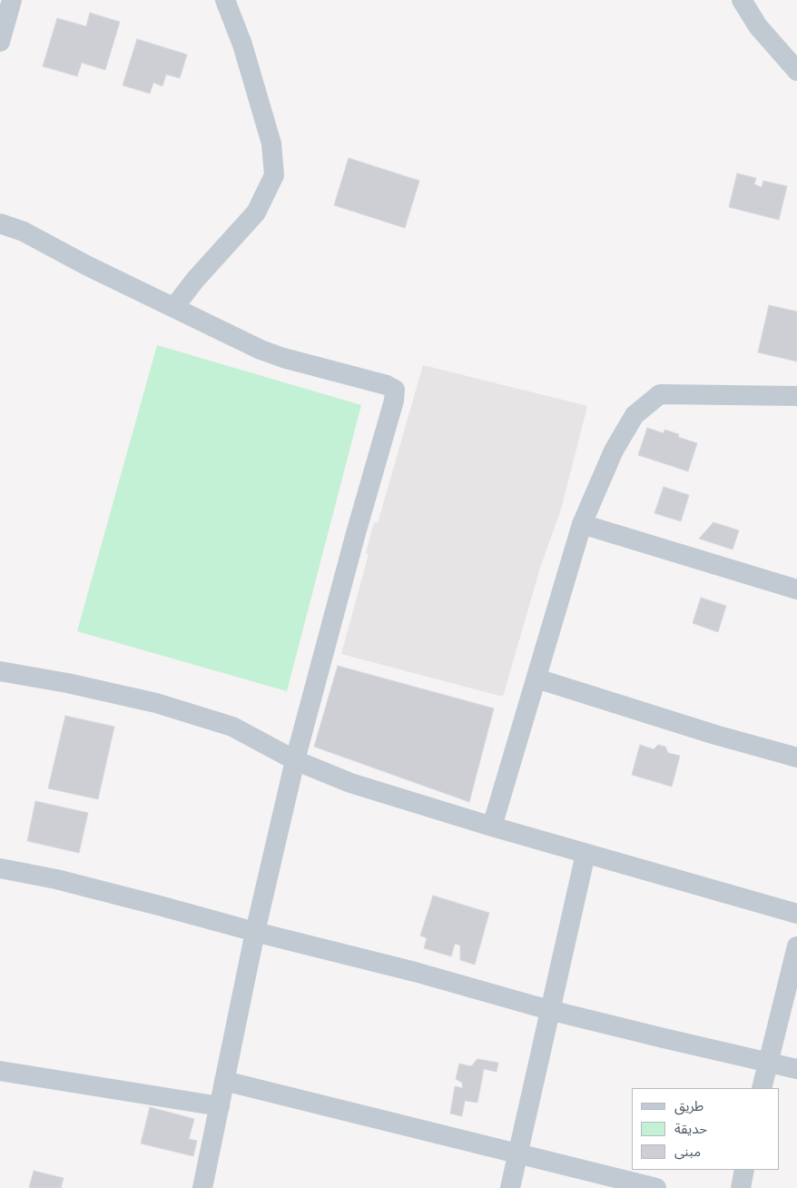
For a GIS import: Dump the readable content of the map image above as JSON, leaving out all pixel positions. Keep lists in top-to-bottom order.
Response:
{
  "legend": ["طريق", "حديقة", "مبنى"]
}
